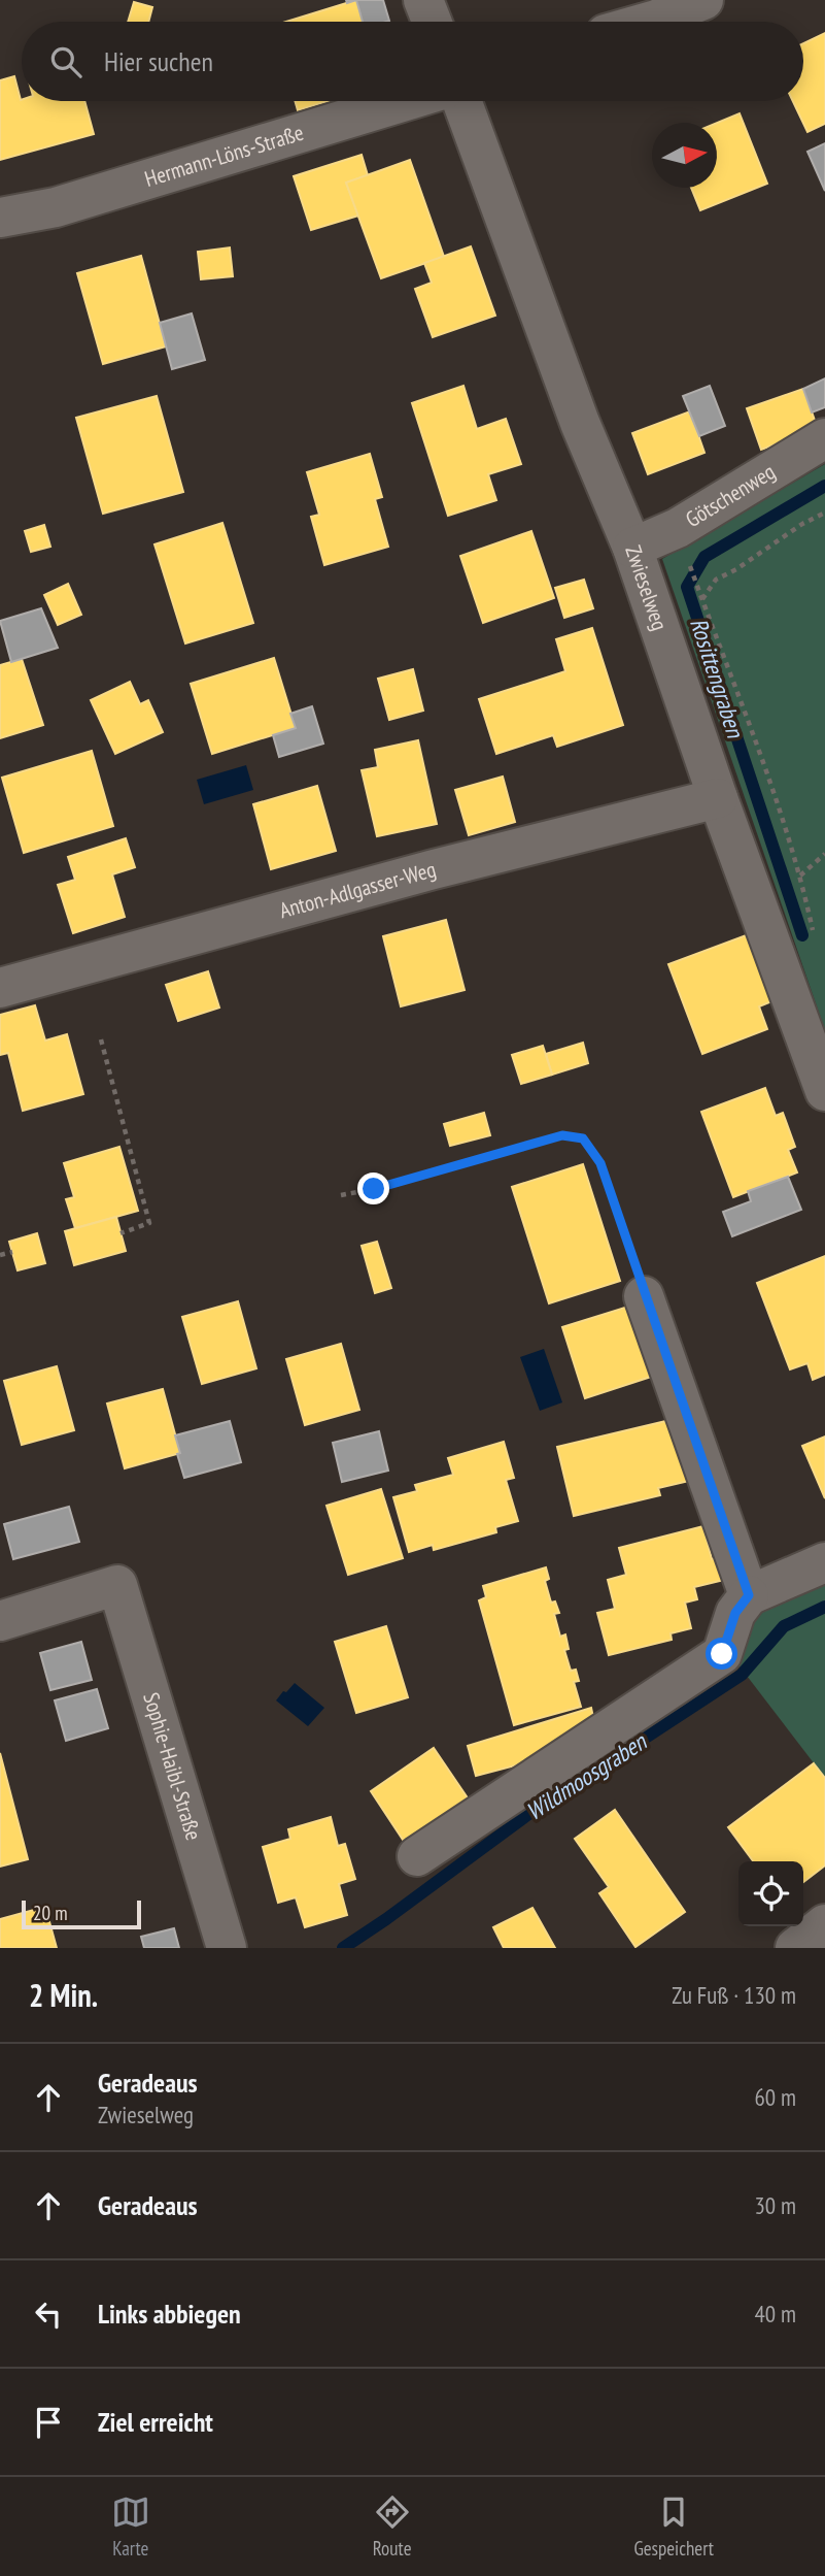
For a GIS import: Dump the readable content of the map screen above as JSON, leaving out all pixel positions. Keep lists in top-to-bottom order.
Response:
{
  "streets": {
    "street": [
      "Hermann-Löns-Straße",
      "Götschenweg",
      "Zwieselweg",
      "Anton-Adlgasser-Weg",
      "Sophie-Haibl-Straße"
    ]
  },
  "crossings": [
    ["Götschenweg", "Zwieselweg"],
    ["Zwieselweg", "Anton-Adlgasser-Weg"]
  ],
  "water": ["Rosittengraben", "Wildmoosgraben"],
  "scale_bar": "20 m",
  "north": "right",
  "page": {
    "search": "Hier suchen",
    "scale": "20 m",
    "heading": ["2 Min.", "Zu Fuß · 130 m"],
    "list": [
      ["Geradeaus", "Zwieselweg", "60 m"],
      ["Geradeaus", "30 m"],
      ["Links abbiegen", "40 m"],
      "Ziel erreicht"
    ],
    "nav": ["Karte", "Route", "Gespeichert"]
  }
}
